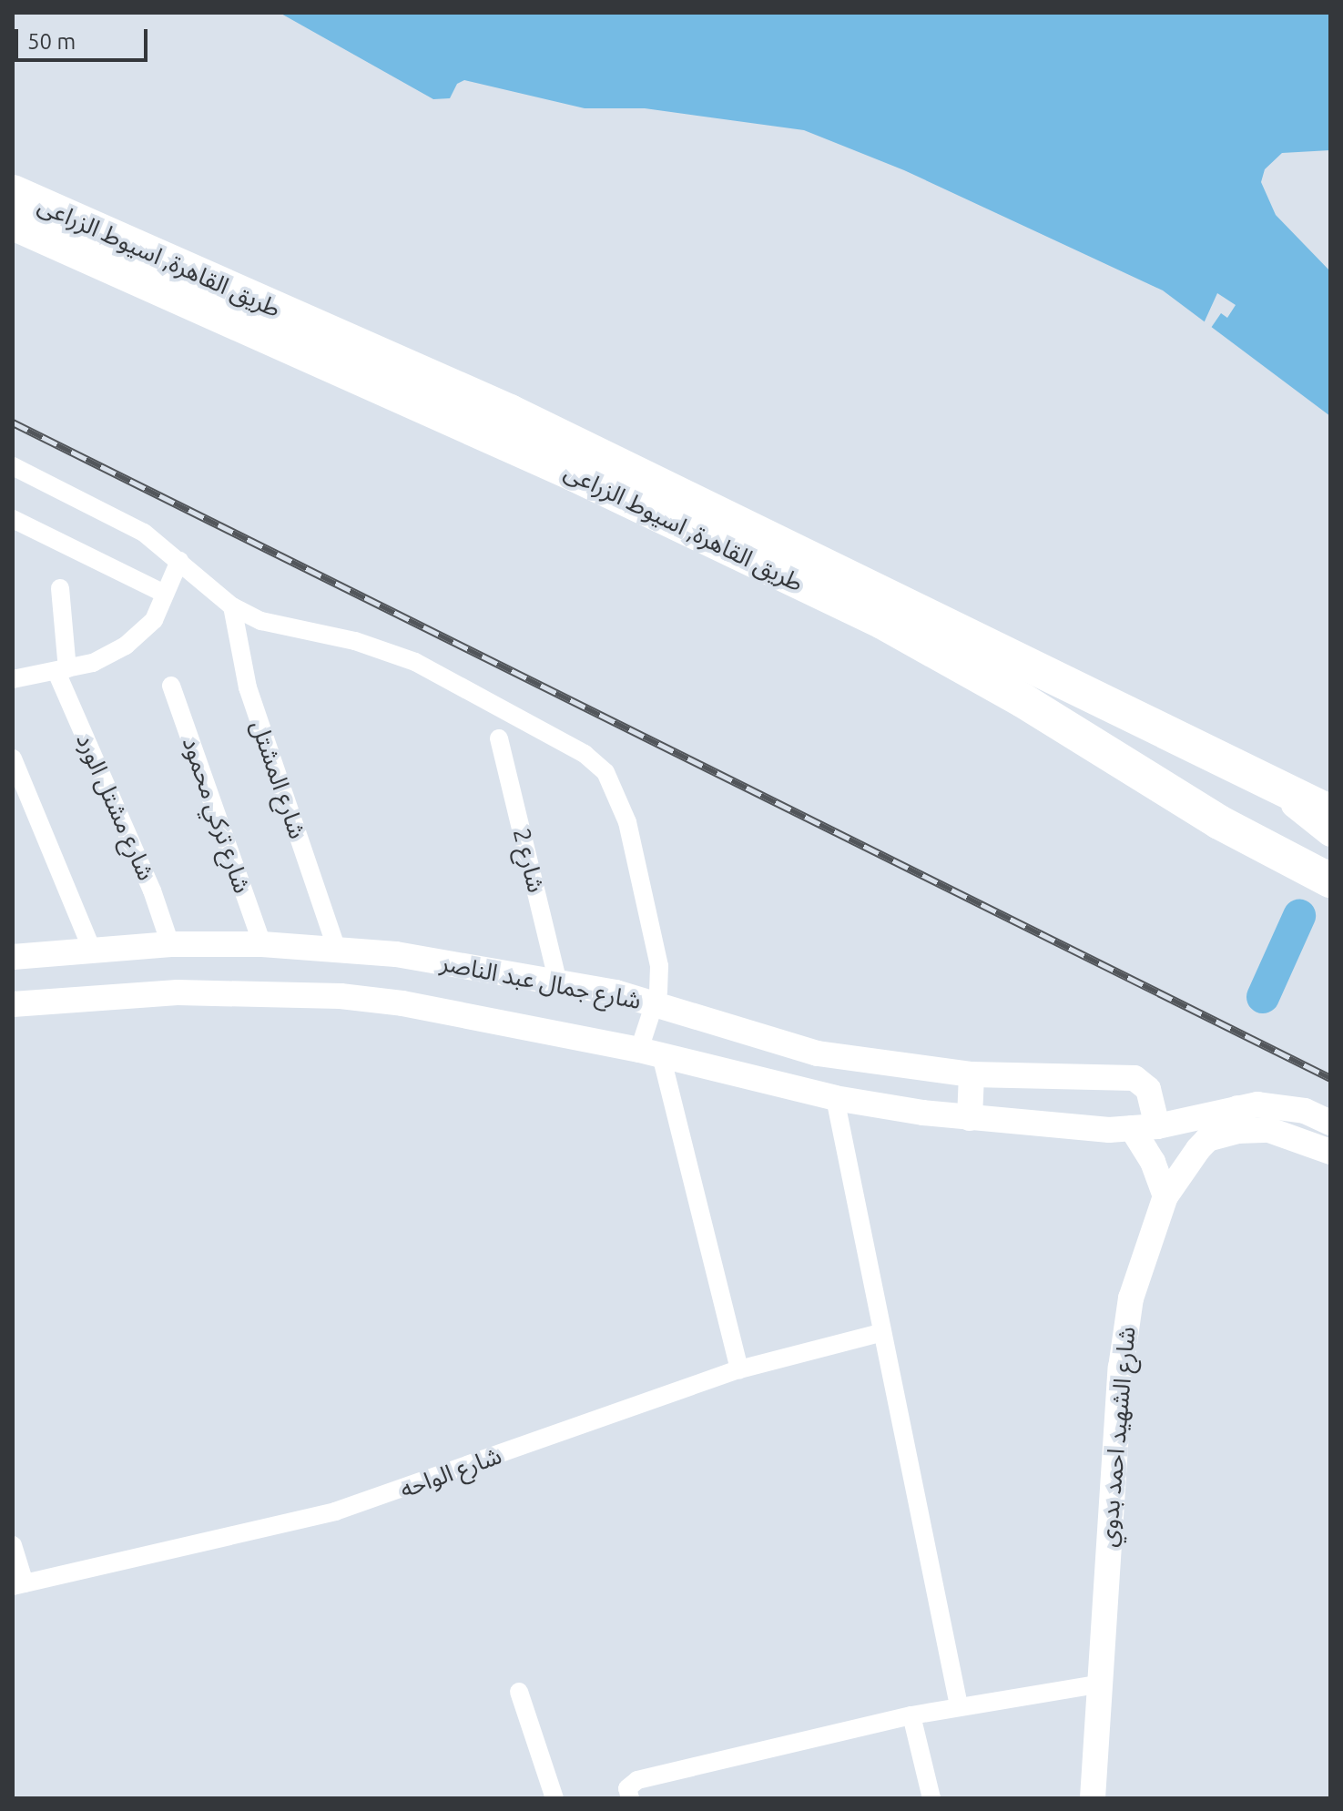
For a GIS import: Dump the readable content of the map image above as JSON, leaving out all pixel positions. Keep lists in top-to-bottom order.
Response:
{
  "streets": {
    "highway": ["طريق القاهرة, اسيوط الزراعى"],
    "street": [
      "شارع المشتل",
      "شارع مشتل الورد",
      "شارع تركي محمود",
      "شارع 2",
      "شارع جمال عبد الناصر",
      "شارع الشهيد احمد بدوي",
      "شارع الواحه"
    ]
  },
  "crossings": [
    ["شارع المشتل", "شارع جمال عبد الناصر"],
    ["شارع مشتل الورد", "شارع جمال عبد الناصر"],
    ["شارع تركي محمود", "شارع جمال عبد الناصر"],
    ["شارع 2", "شارع جمال عبد الناصر"],
    ["شارع جمال عبد الناصر", "شارع الشهيد احمد بدوي"]
  ],
  "scale_bar": "50 m"
}
